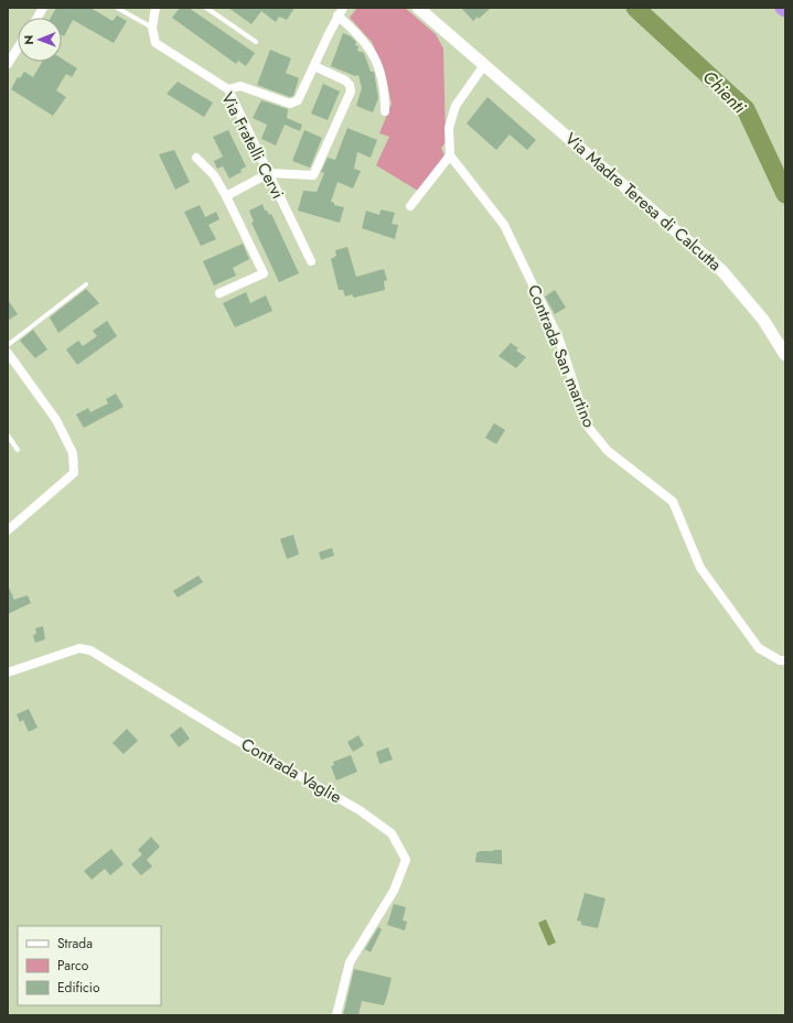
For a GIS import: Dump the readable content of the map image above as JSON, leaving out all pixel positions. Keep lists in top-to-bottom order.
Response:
{
  "streets": {
    "main road": ["Via Madre Teresa di Calcutta"],
    "street": ["Via Fratelli Cervi", "Contrada San martino", "Contrada Vaglie"]
  },
  "water": ["Chienti"],
  "legend": ["Strada", "Parco", "Edificio"],
  "north": "left"
}
